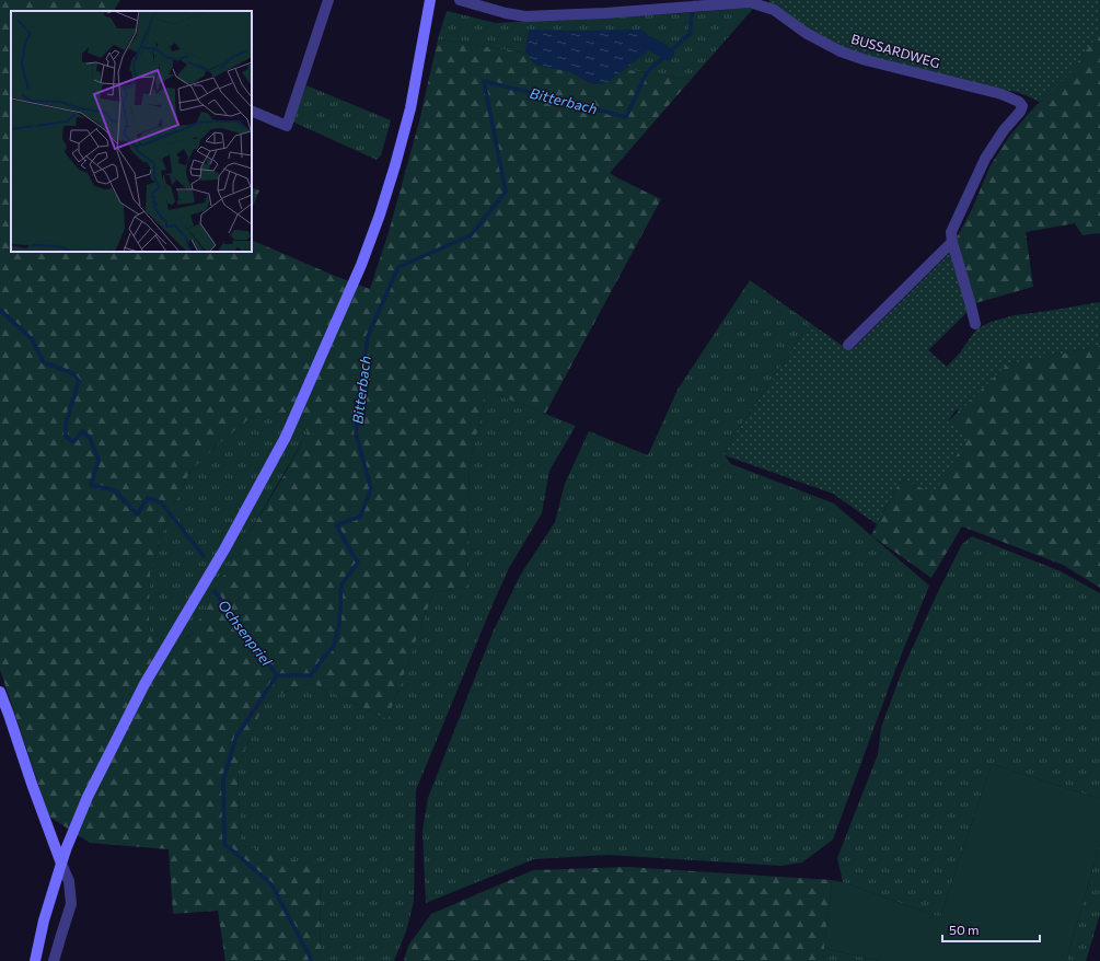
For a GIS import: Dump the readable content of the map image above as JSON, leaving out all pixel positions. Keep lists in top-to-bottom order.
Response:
{
  "streets": {
    "street": ["BUSSARDWEG"]
  },
  "water": ["Bitterbach", "Ochsenpriel"],
  "scale_bar": "50 m"
}
